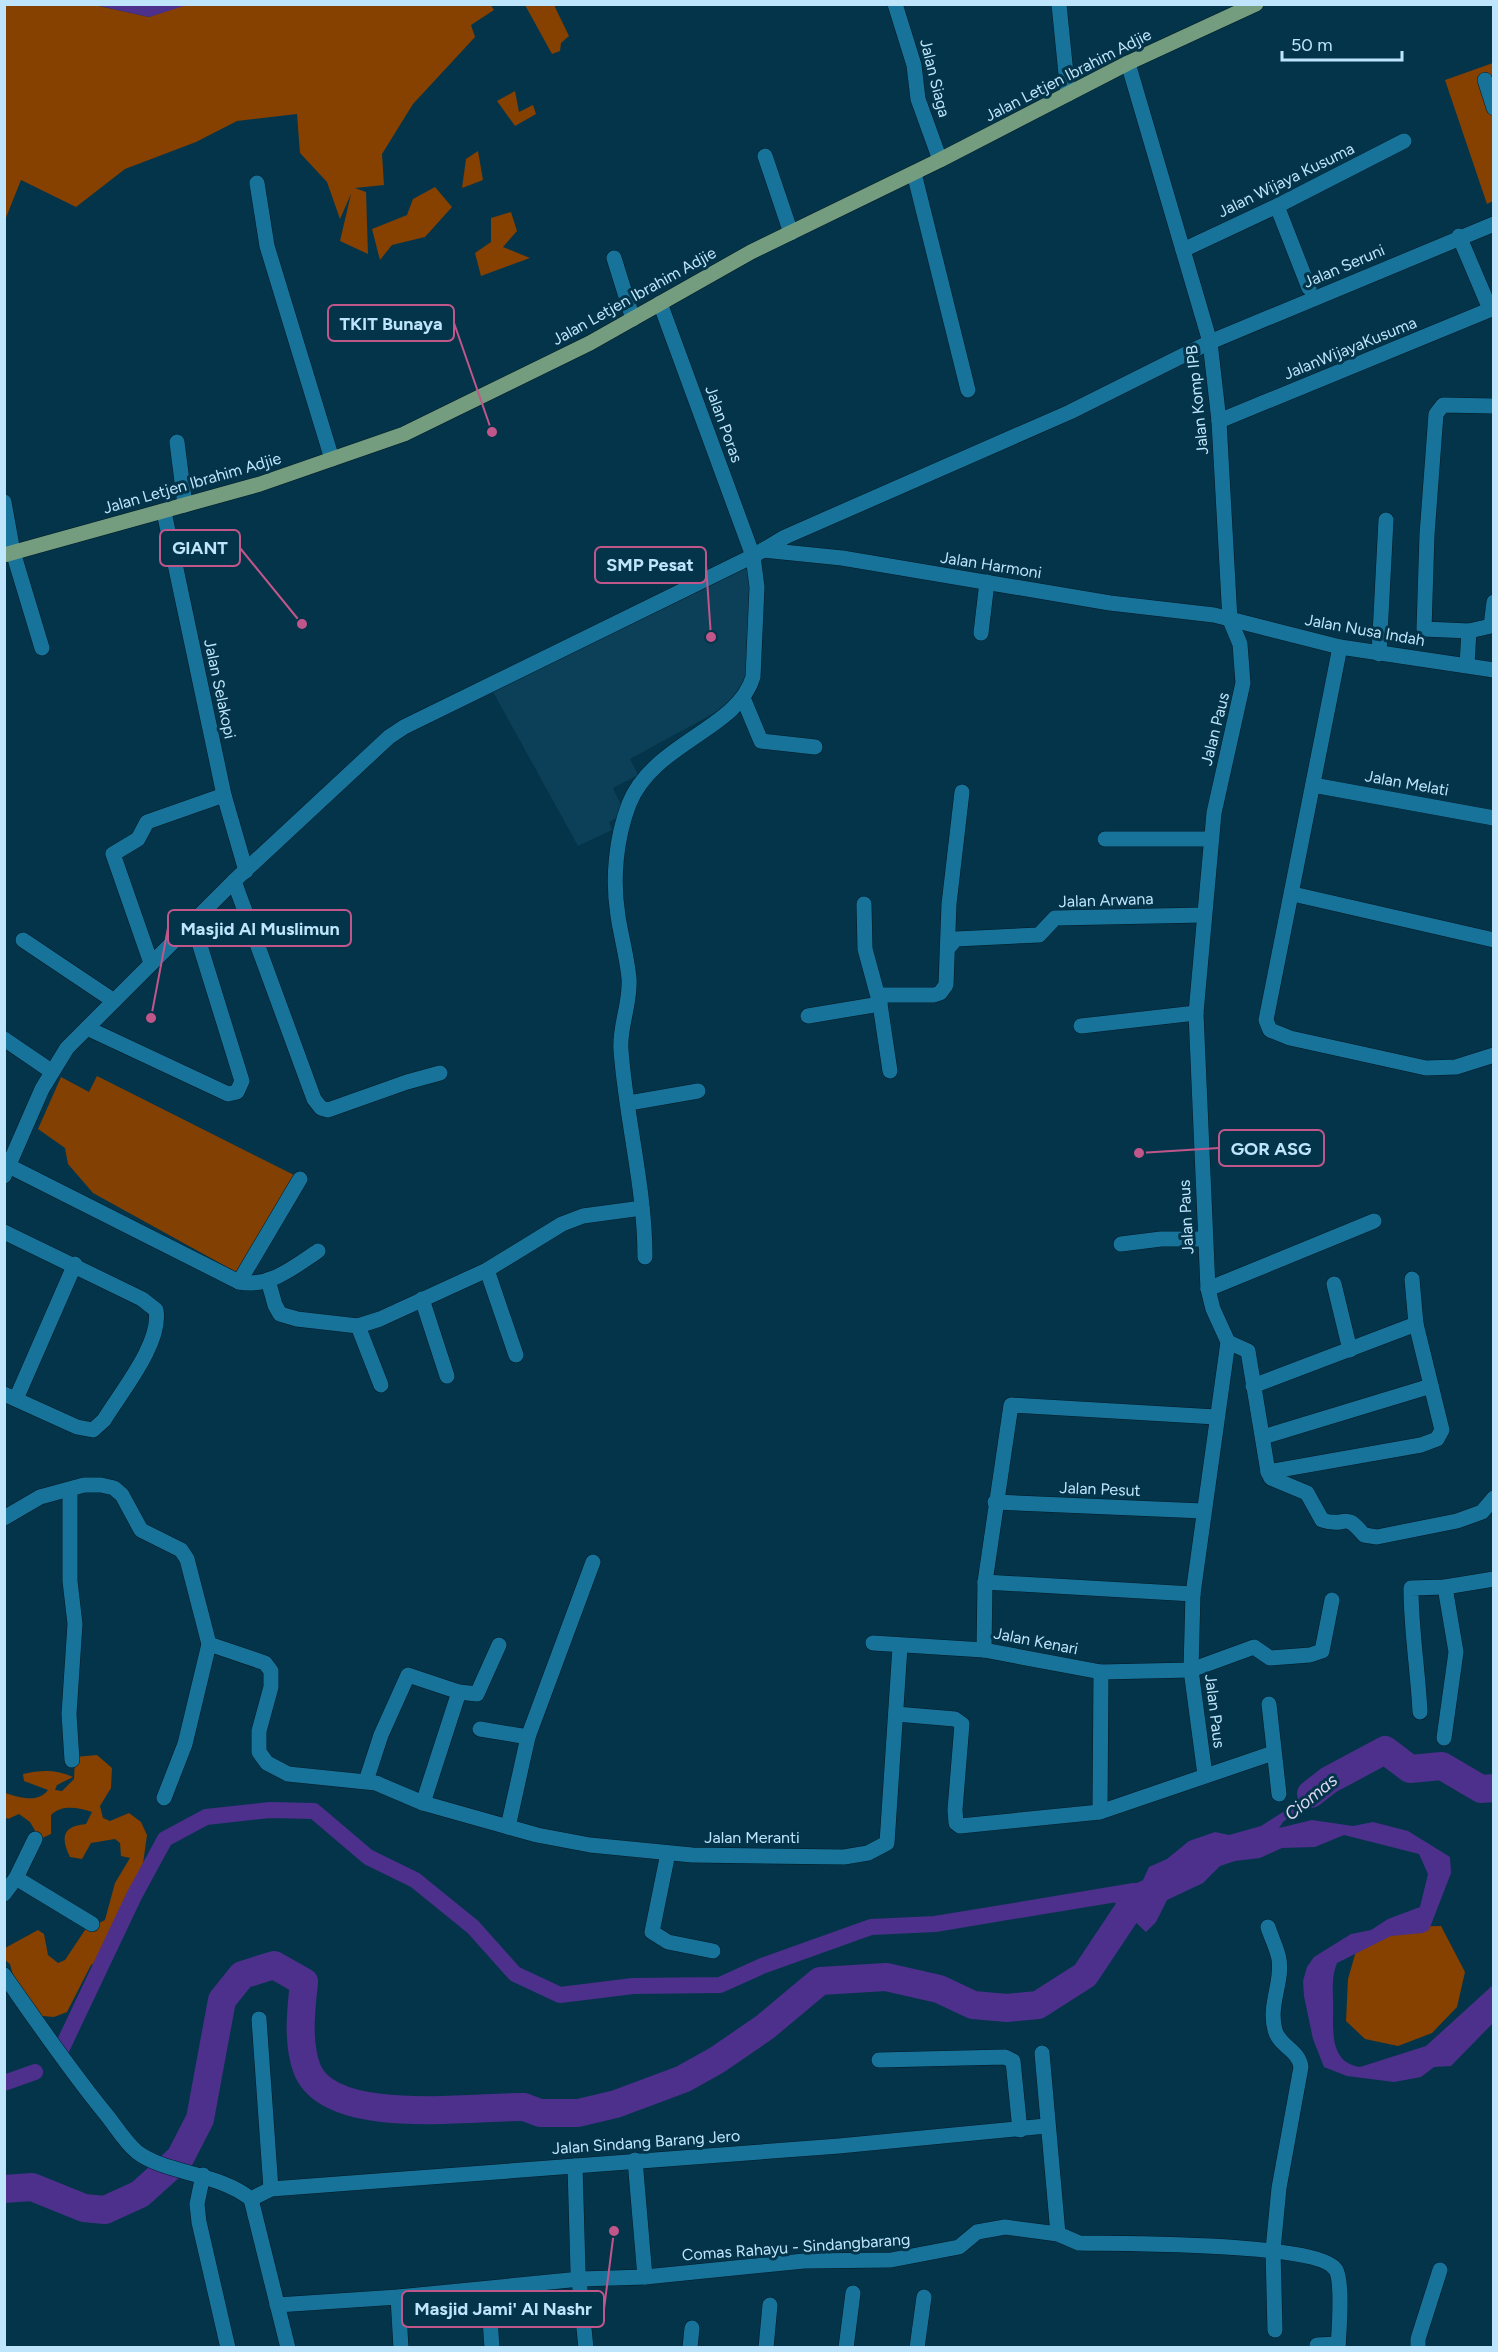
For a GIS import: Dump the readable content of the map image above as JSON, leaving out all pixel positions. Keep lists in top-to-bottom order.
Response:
{
  "streets": {
    "main road": ["Jalan Letjen Ibrahim Adjie"],
    "street": [
      "Jalan Siaga",
      "Jalan Wijaya Kusuma",
      "Jalan Seruni",
      "JalanWijayaKusuma",
      "Jalan Komp IPB",
      "Jalan Poras",
      "Jalan Harmoni",
      "Jalan Nusa Indah",
      "Jalan Selakopi",
      "Jalan Paus",
      "Jalan Melati",
      "Jalan Arwana",
      "Jalan Pesut",
      "Jalan Kenari",
      "Jalan Meranti",
      "Jalan Sindang Barang Jero",
      "Comas Rahayu - Sindangbarang"
    ]
  },
  "crossings": [
    ["Jalan Letjen Ibrahim Adjie", "Jalan Siaga"],
    ["Jalan Letjen Ibrahim Adjie", "Jalan Komp IPB"],
    ["Jalan Letjen Ibrahim Adjie", "Jalan Poras"],
    ["Jalan Letjen Ibrahim Adjie", "Jalan Selakopi"],
    ["Jalan Wijaya Kusuma", "Jalan Komp IPB"],
    ["Jalan Seruni", "Jalan Komp IPB"],
    ["Jalan Seruni", "Jalan Poras"],
    ["Jalan Seruni", "Jalan Harmoni"],
    ["Jalan Seruni", "Jalan Selakopi"],
    ["JalanWijayaKusuma", "Jalan Komp IPB"],
    ["Jalan Komp IPB", "Jalan Harmoni"],
    ["Jalan Komp IPB", "Jalan Nusa Indah"],
    ["Jalan Komp IPB", "Jalan Paus"],
    ["Jalan Poras", "Jalan Harmoni"],
    ["Jalan Harmoni", "Jalan Nusa Indah"],
    ["Jalan Harmoni", "Jalan Paus"],
    ["Jalan Nusa Indah", "Jalan Paus"],
    ["Jalan Paus", "Jalan Arwana"],
    ["Jalan Paus", "Jalan Pesut"],
    ["Jalan Paus", "Jalan Kenari"],
    ["Jalan Kenari", "Jalan Meranti"]
  ],
  "water": ["Ciomas"],
  "places": [
    "TKIT Bunaya",
    "GIANT",
    "SMP Pesat",
    "Masjid Al Muslimun",
    "GOR ASG",
    "Masjid Jami' Al Nashr"
  ],
  "scale_bar": "50 m"
}
